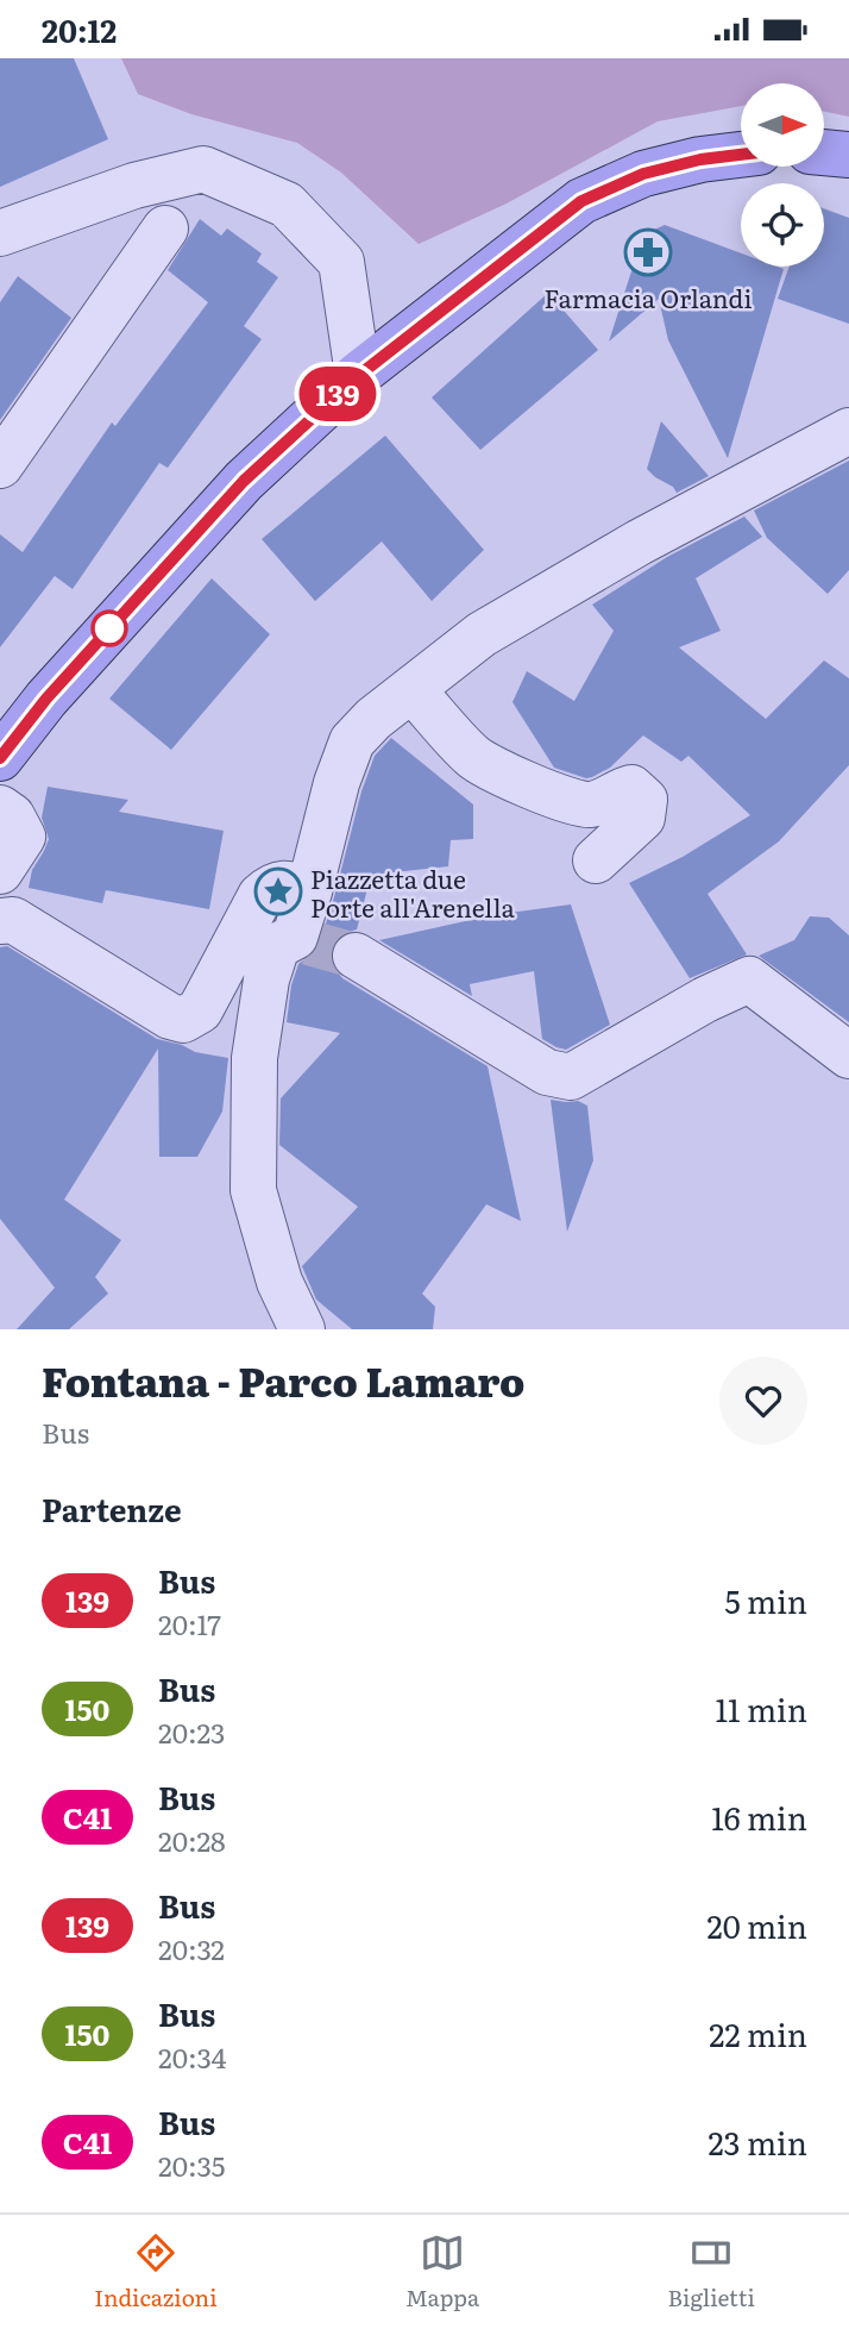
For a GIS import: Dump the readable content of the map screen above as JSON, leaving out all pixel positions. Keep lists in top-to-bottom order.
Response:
{
  "places": {
    "pharmacy": ["Farmacia Orlandi"],
    "place": ["Piazzetta due Porte all'Arenella"]
  },
  "lines": ["bus line 139"],
  "north": "right",
  "page": {
    "status": "20:12",
    "on_map": "139",
    "heading": [
      ["Fontana - Parco Lamaro", "Bus"],
      "Partenze"
    ],
    "list": [
      {
        "mark": "139",
        "name": "Bus",
        "note": "20:17",
        "value": "5 min"
      },
      {
        "mark": "150",
        "name": "Bus",
        "note": "20:23",
        "value": "11 min"
      },
      {
        "mark": "C41",
        "name": "Bus",
        "note": "20:28",
        "value": "16 min"
      },
      {
        "mark": "139",
        "name": "Bus",
        "note": "20:32",
        "value": "20 min"
      },
      {
        "mark": "150",
        "name": "Bus",
        "note": "20:34",
        "value": "22 min"
      },
      {
        "mark": "C41",
        "name": "Bus",
        "note": "20:35",
        "value": "23 min"
      }
    ],
    "tabs": ["Indicazioni", "Mappa", "Biglietti"]
  }
}
